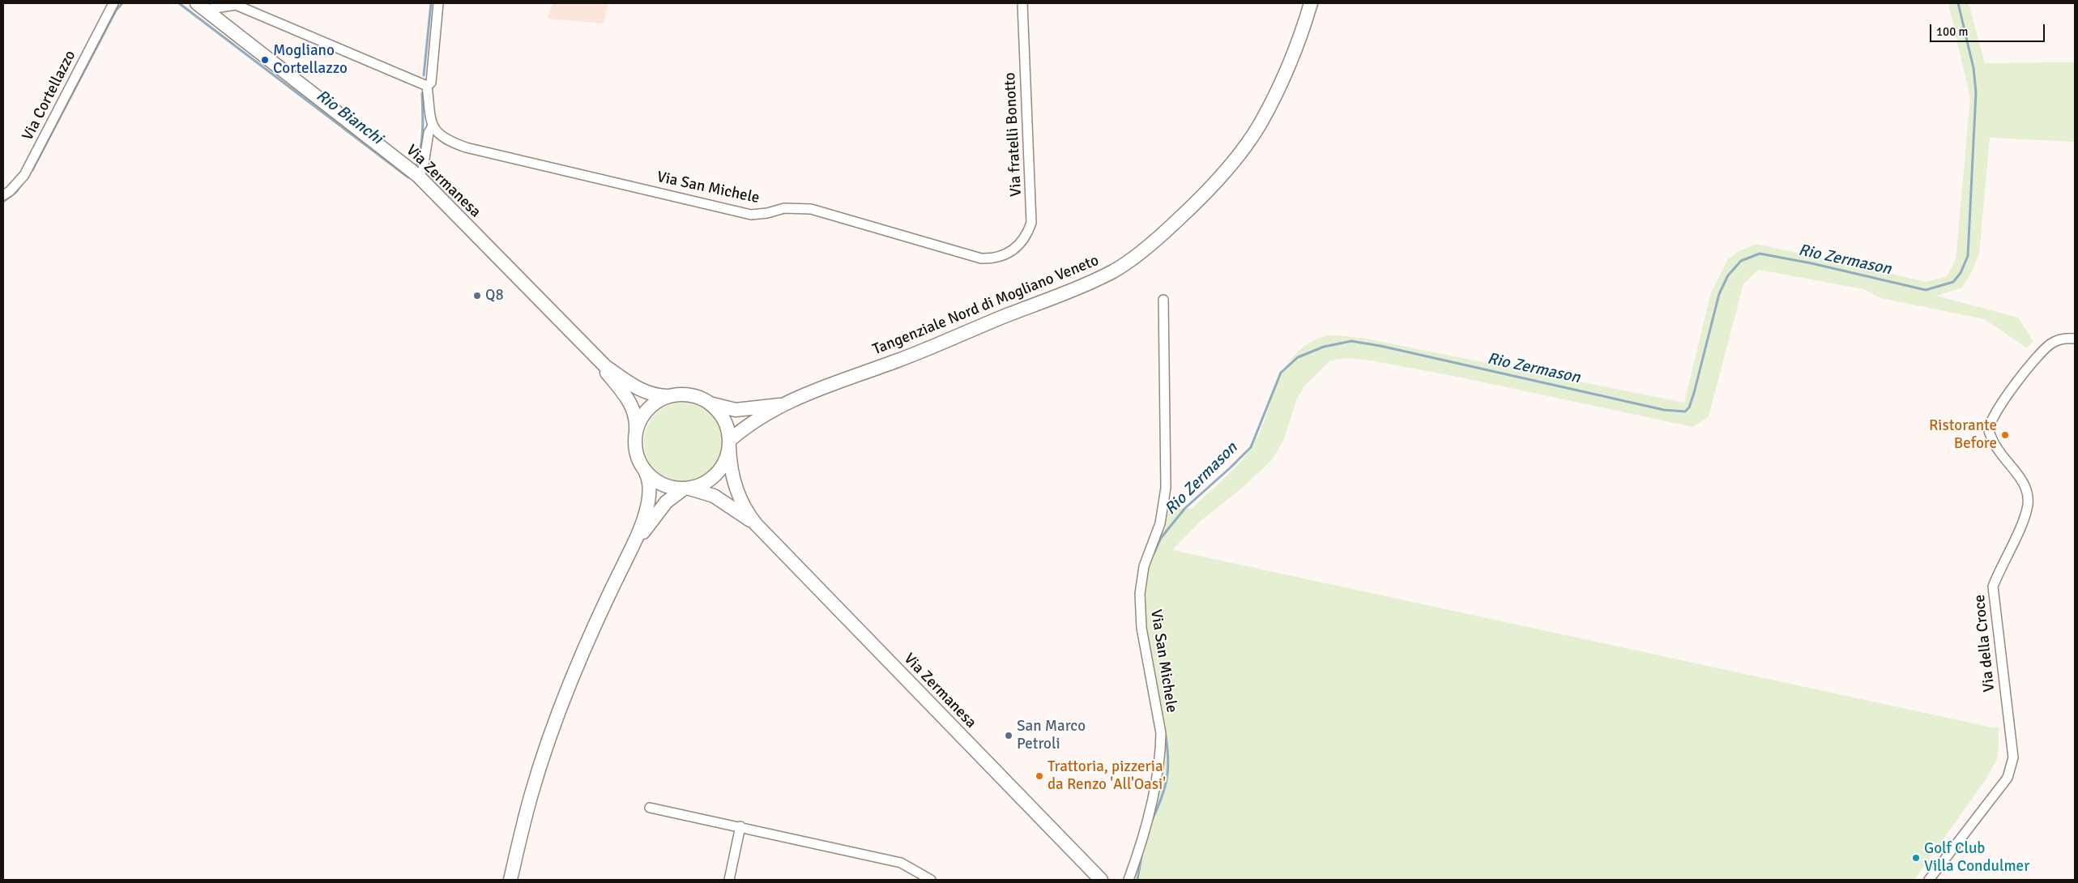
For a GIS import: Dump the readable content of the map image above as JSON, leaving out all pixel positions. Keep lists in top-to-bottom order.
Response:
{
  "streets": {
    "main road": ["Via Zermanesa", "Tangenziale Nord di Mogliano Veneto"],
    "street": [
      "Via Cortellazzo",
      "Via fratelli Bonotto",
      "Via San Michele",
      "Via della Croce"
    ]
  },
  "crossings": [
    ["Via fratelli Bonotto", "Via San Michele"],
    ["Via Zermanesa", "Tangenziale Nord di Mogliano Veneto"]
  ],
  "water": ["Rio Bianchi", "Rio Zermason"],
  "places": [
    "Mogliano Cortellazzo",
    "Q8",
    "Ristorante Before",
    "San Marco Petroli",
    "Trattoria, pizzeria da Renzo 'All'Oasi'",
    "Golf Club Villa Condulmer"
  ],
  "scale_bar": "100 m"
}
